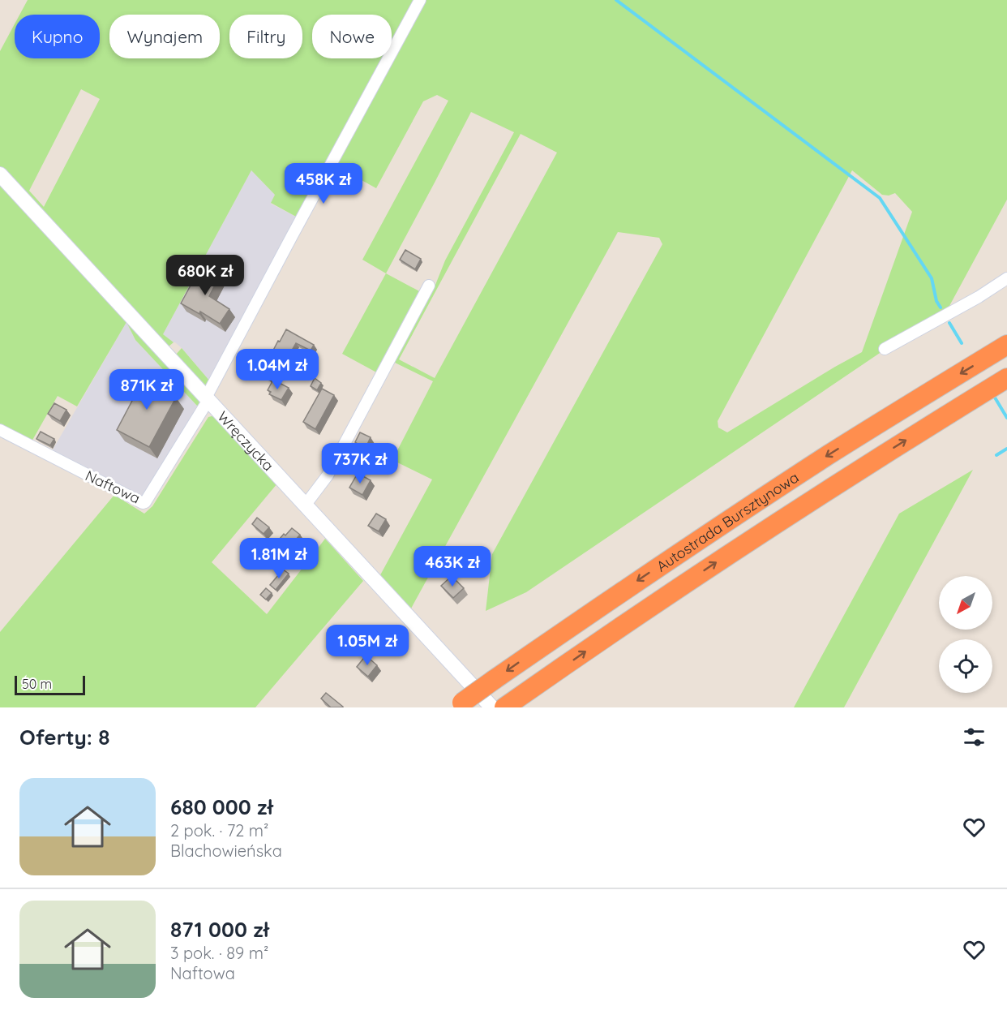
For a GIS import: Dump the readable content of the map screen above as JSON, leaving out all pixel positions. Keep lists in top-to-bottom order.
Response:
{
  "streets": {
    "highway": ["Autostrada Bursztynowa"],
    "main road": ["Wręczycka"],
    "street": ["Naftowa"]
  },
  "crossings": [
    ["Wręczycka", "Naftowa"]
  ],
  "scale_bar": "50 m",
  "north": "bottom left",
  "page": {
    "chip": [
      "Kupno",
      "Wynajem",
      "Filtry",
      "Nowe"
    ],
    "price": [
      "458K zł",
      "680K zł",
      "1.04M zł",
      "871K zł",
      "737K zł",
      "1.81M zł",
      "463K zł",
      "1.05M zł"
    ],
    "scale": "50 m",
    "heading": "Oferty: 8",
    "list": [
      {
        "name": "680 000 zł",
        "note": "2 pok. · 72 m² · Blachowieńska"
      },
      {
        "name": "871 000 zł",
        "note": "3 pok. · 89 m² · Naftowa"
      }
    ]
  }
}
